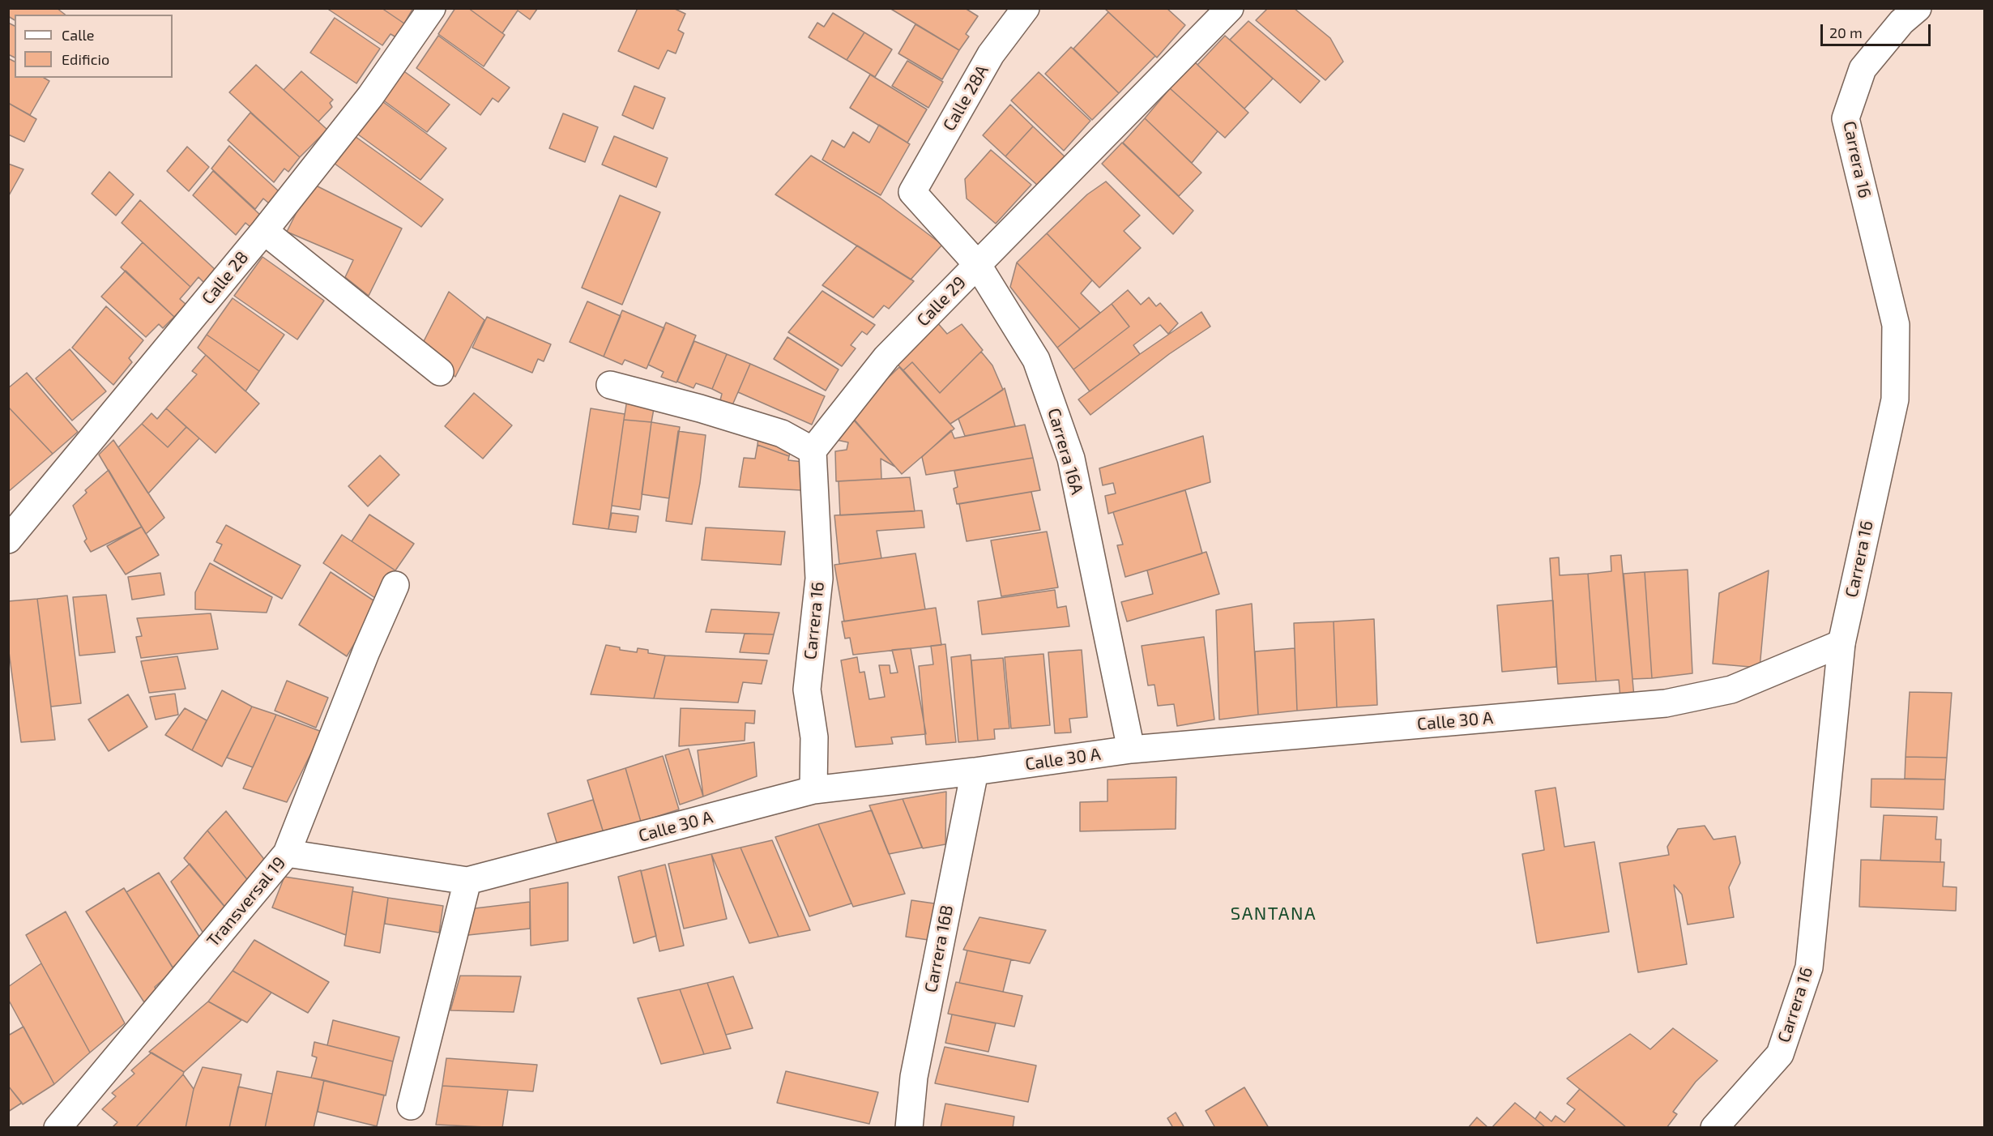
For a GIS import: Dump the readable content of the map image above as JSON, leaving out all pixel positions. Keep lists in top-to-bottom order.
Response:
{
  "streets": {
    "street": [
      "Calle 28A",
      "Carrera 16",
      "Calle 28",
      "Calle 29",
      "Carrera 16A",
      "Calle 30 A",
      "Transversal 19",
      "Carrera 16B"
    ]
  },
  "crossings": [
    ["Calle 28A", "Carrera 16A"],
    ["Carrera 16", "Calle 29"],
    ["Carrera 16", "Calle 30 A"],
    ["Calle 29", "Carrera 16A"],
    ["Carrera 16A", "Calle 30 A"],
    ["Calle 30 A", "Transversal 19"],
    ["Calle 30 A", "Carrera 16B"]
  ],
  "districts": ["SANTANA"],
  "legend": ["Calle", "Edificio"],
  "scale_bar": "20 m"
}
